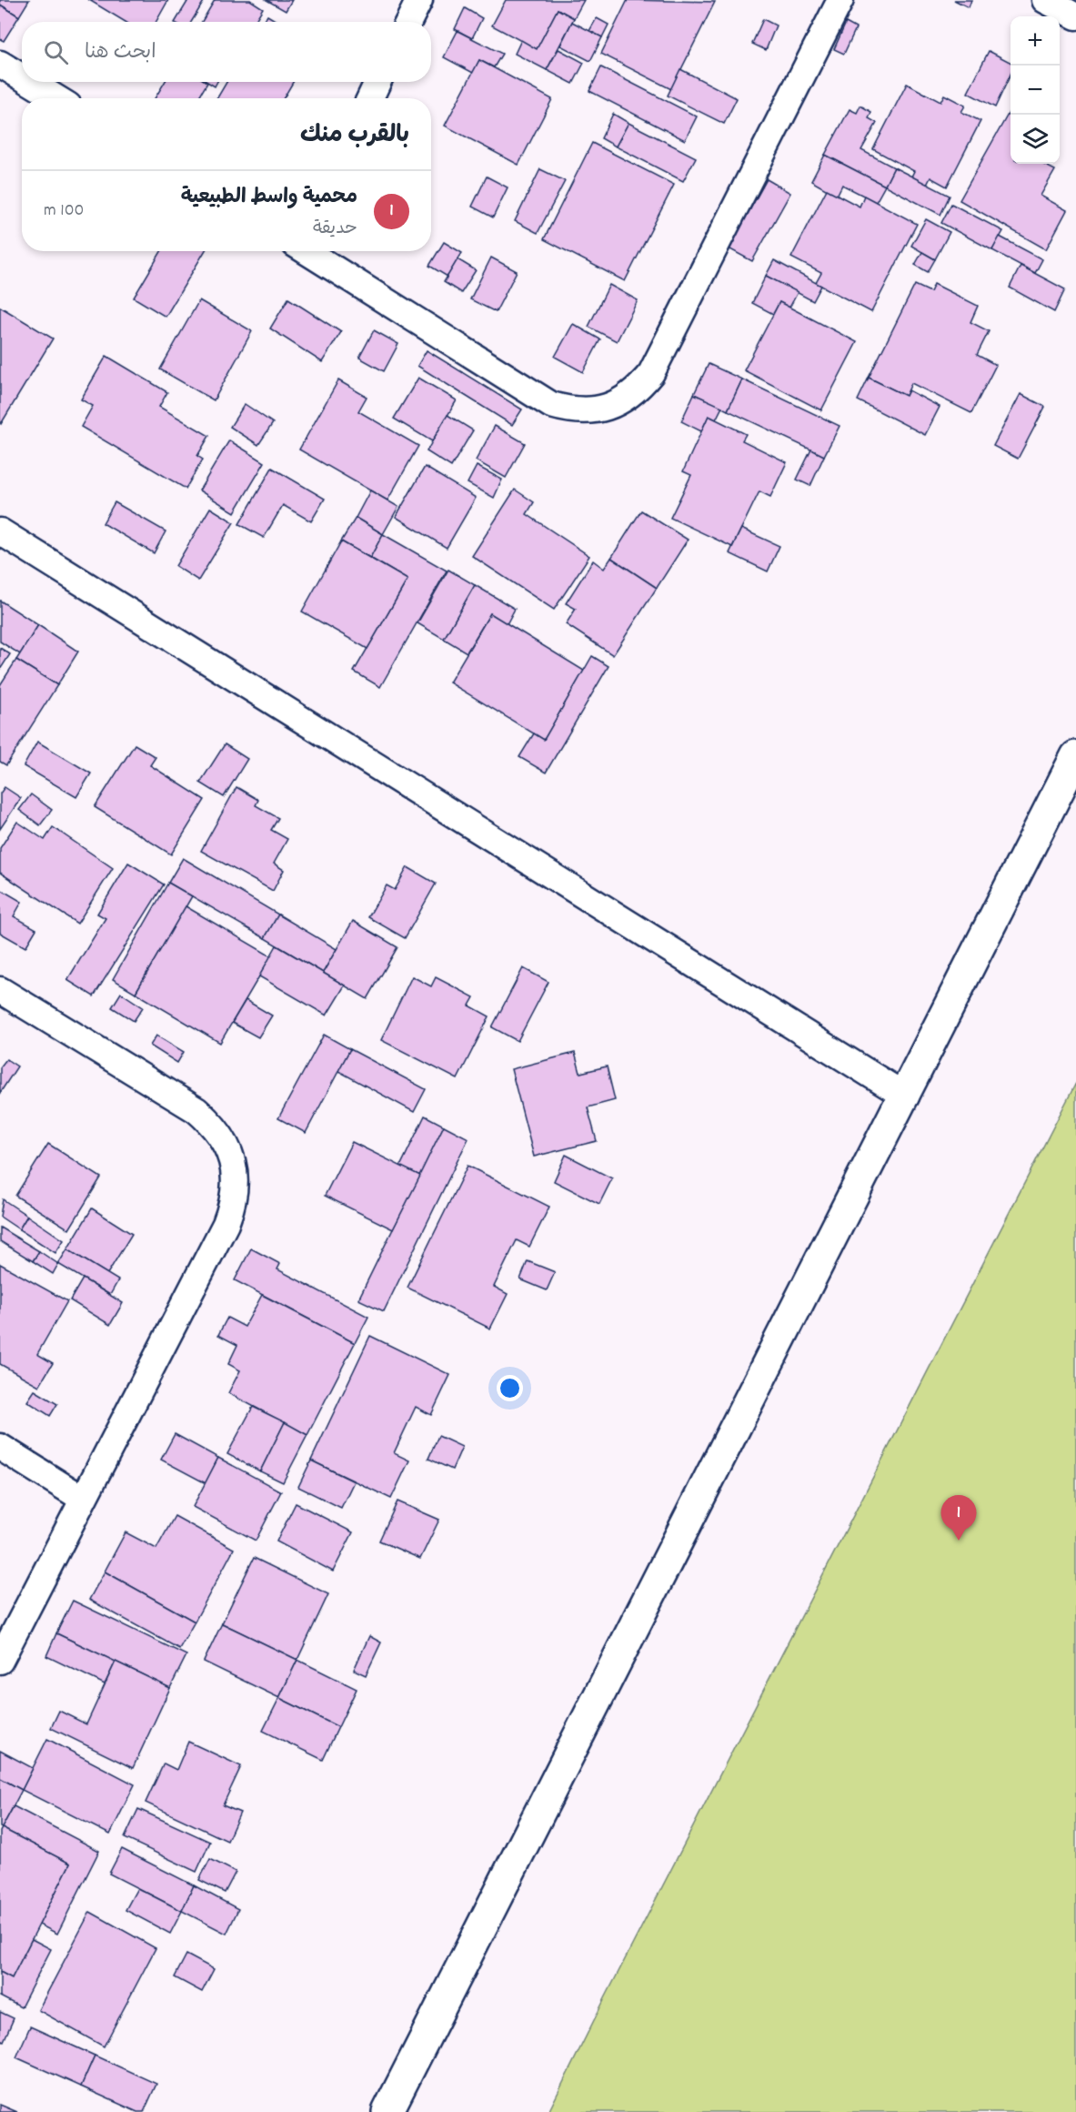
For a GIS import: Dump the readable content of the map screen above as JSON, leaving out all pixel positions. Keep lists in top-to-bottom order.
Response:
{
  "page": {
    "map_buttons": ["+", "−"],
    "search": "ابحث هنا",
    "heading": "بالقرب منك",
    "list": [
      {
        "mark": "1",
        "name": "محمية واسط الطبيعية",
        "note": "حديقة",
        "value": "100 m"
      }
    ],
    "pins": "1"
  }
}
